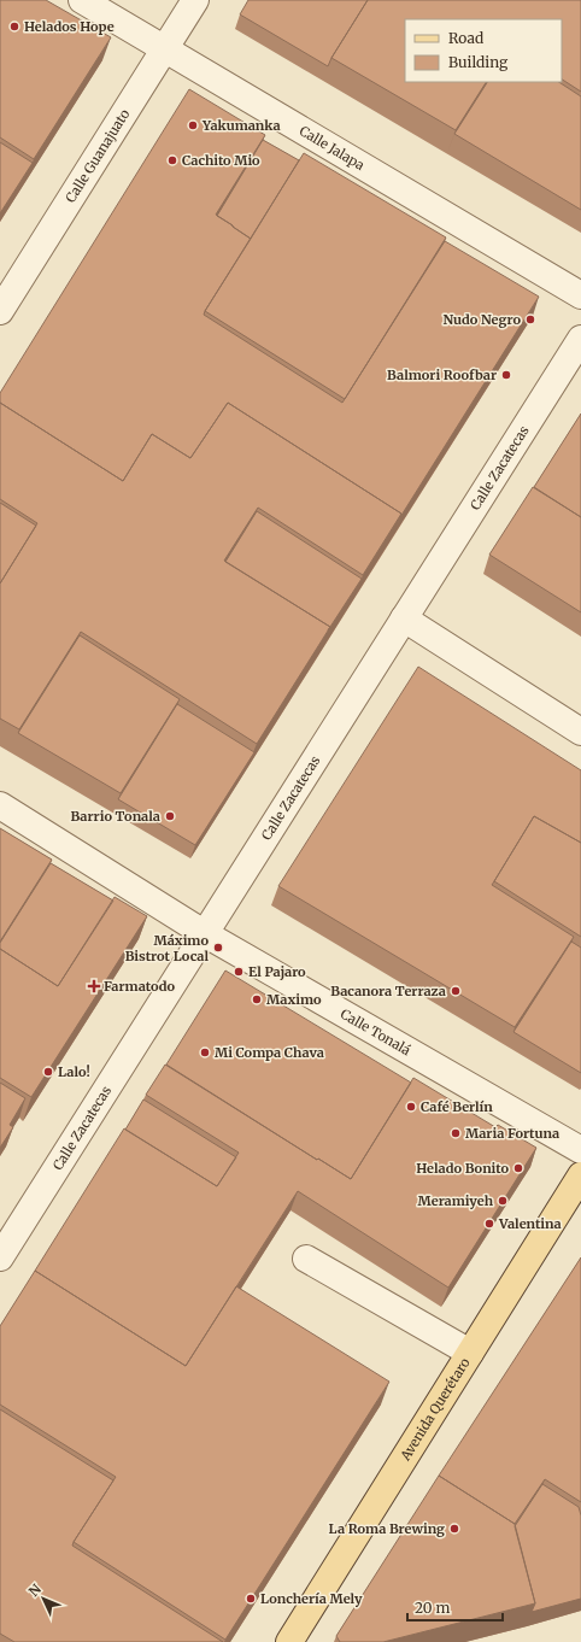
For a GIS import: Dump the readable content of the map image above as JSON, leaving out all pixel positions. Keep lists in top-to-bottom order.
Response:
{
  "streets": {
    "main road": ["Avenida Querétaro"],
    "street": [
      "Calle Jalapa",
      "Calle Guanajuato",
      "Calle Zacatecas",
      "Calle Tonalá"
    ]
  },
  "crossings": [
    ["Calle Jalapa", "Calle Guanajuato"],
    ["Calle Zacatecas", "Calle Tonalá"]
  ],
  "places": {
    "other": [
      "Helados Hope",
      "Yakumanka",
      "Cachito Mio",
      "Nudo Negro",
      "Balmori Roofbar",
      "Barrio Tonala",
      "Máximo Bistrot Local",
      "El Pajaro",
      "Bacanora Terraza",
      "Maximo",
      "Mi Compa Chava",
      "Lalo!",
      "Café Berlín",
      "Maria Fortuna",
      "Helado Bonito",
      "Meramiyeh",
      "Valentina",
      "La Roma Brewing",
      "Lonchería Mely"
    ],
    "health": ["Farmatodo"]
  },
  "legend": ["Road", "Building"],
  "scale_bar": "20 m",
  "north": "top left"
}
